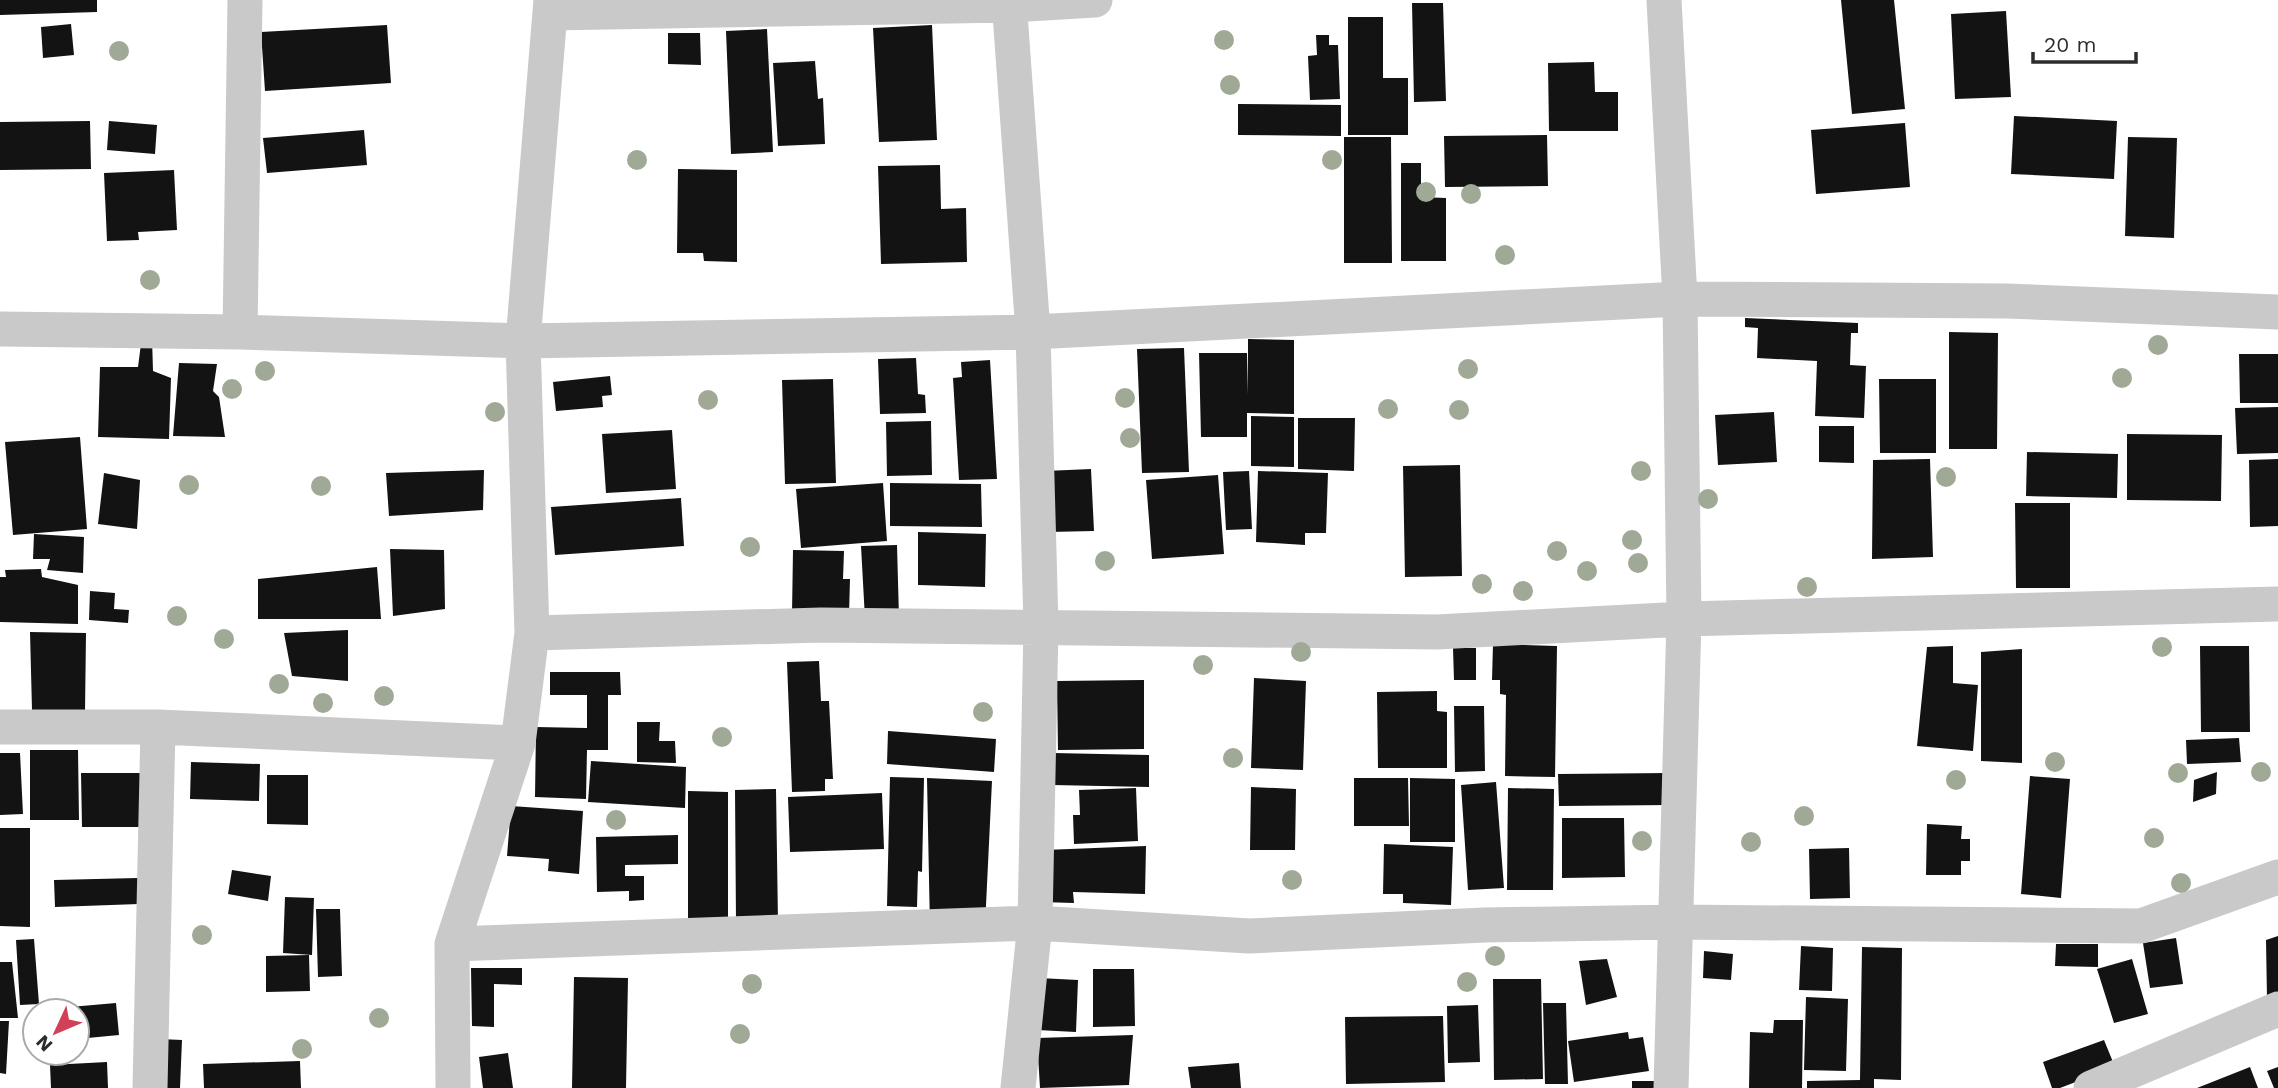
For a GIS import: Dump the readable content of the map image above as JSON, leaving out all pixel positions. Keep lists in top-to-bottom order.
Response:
{
  "scale_bar": "20 m",
  "north": "bottom left"
}
